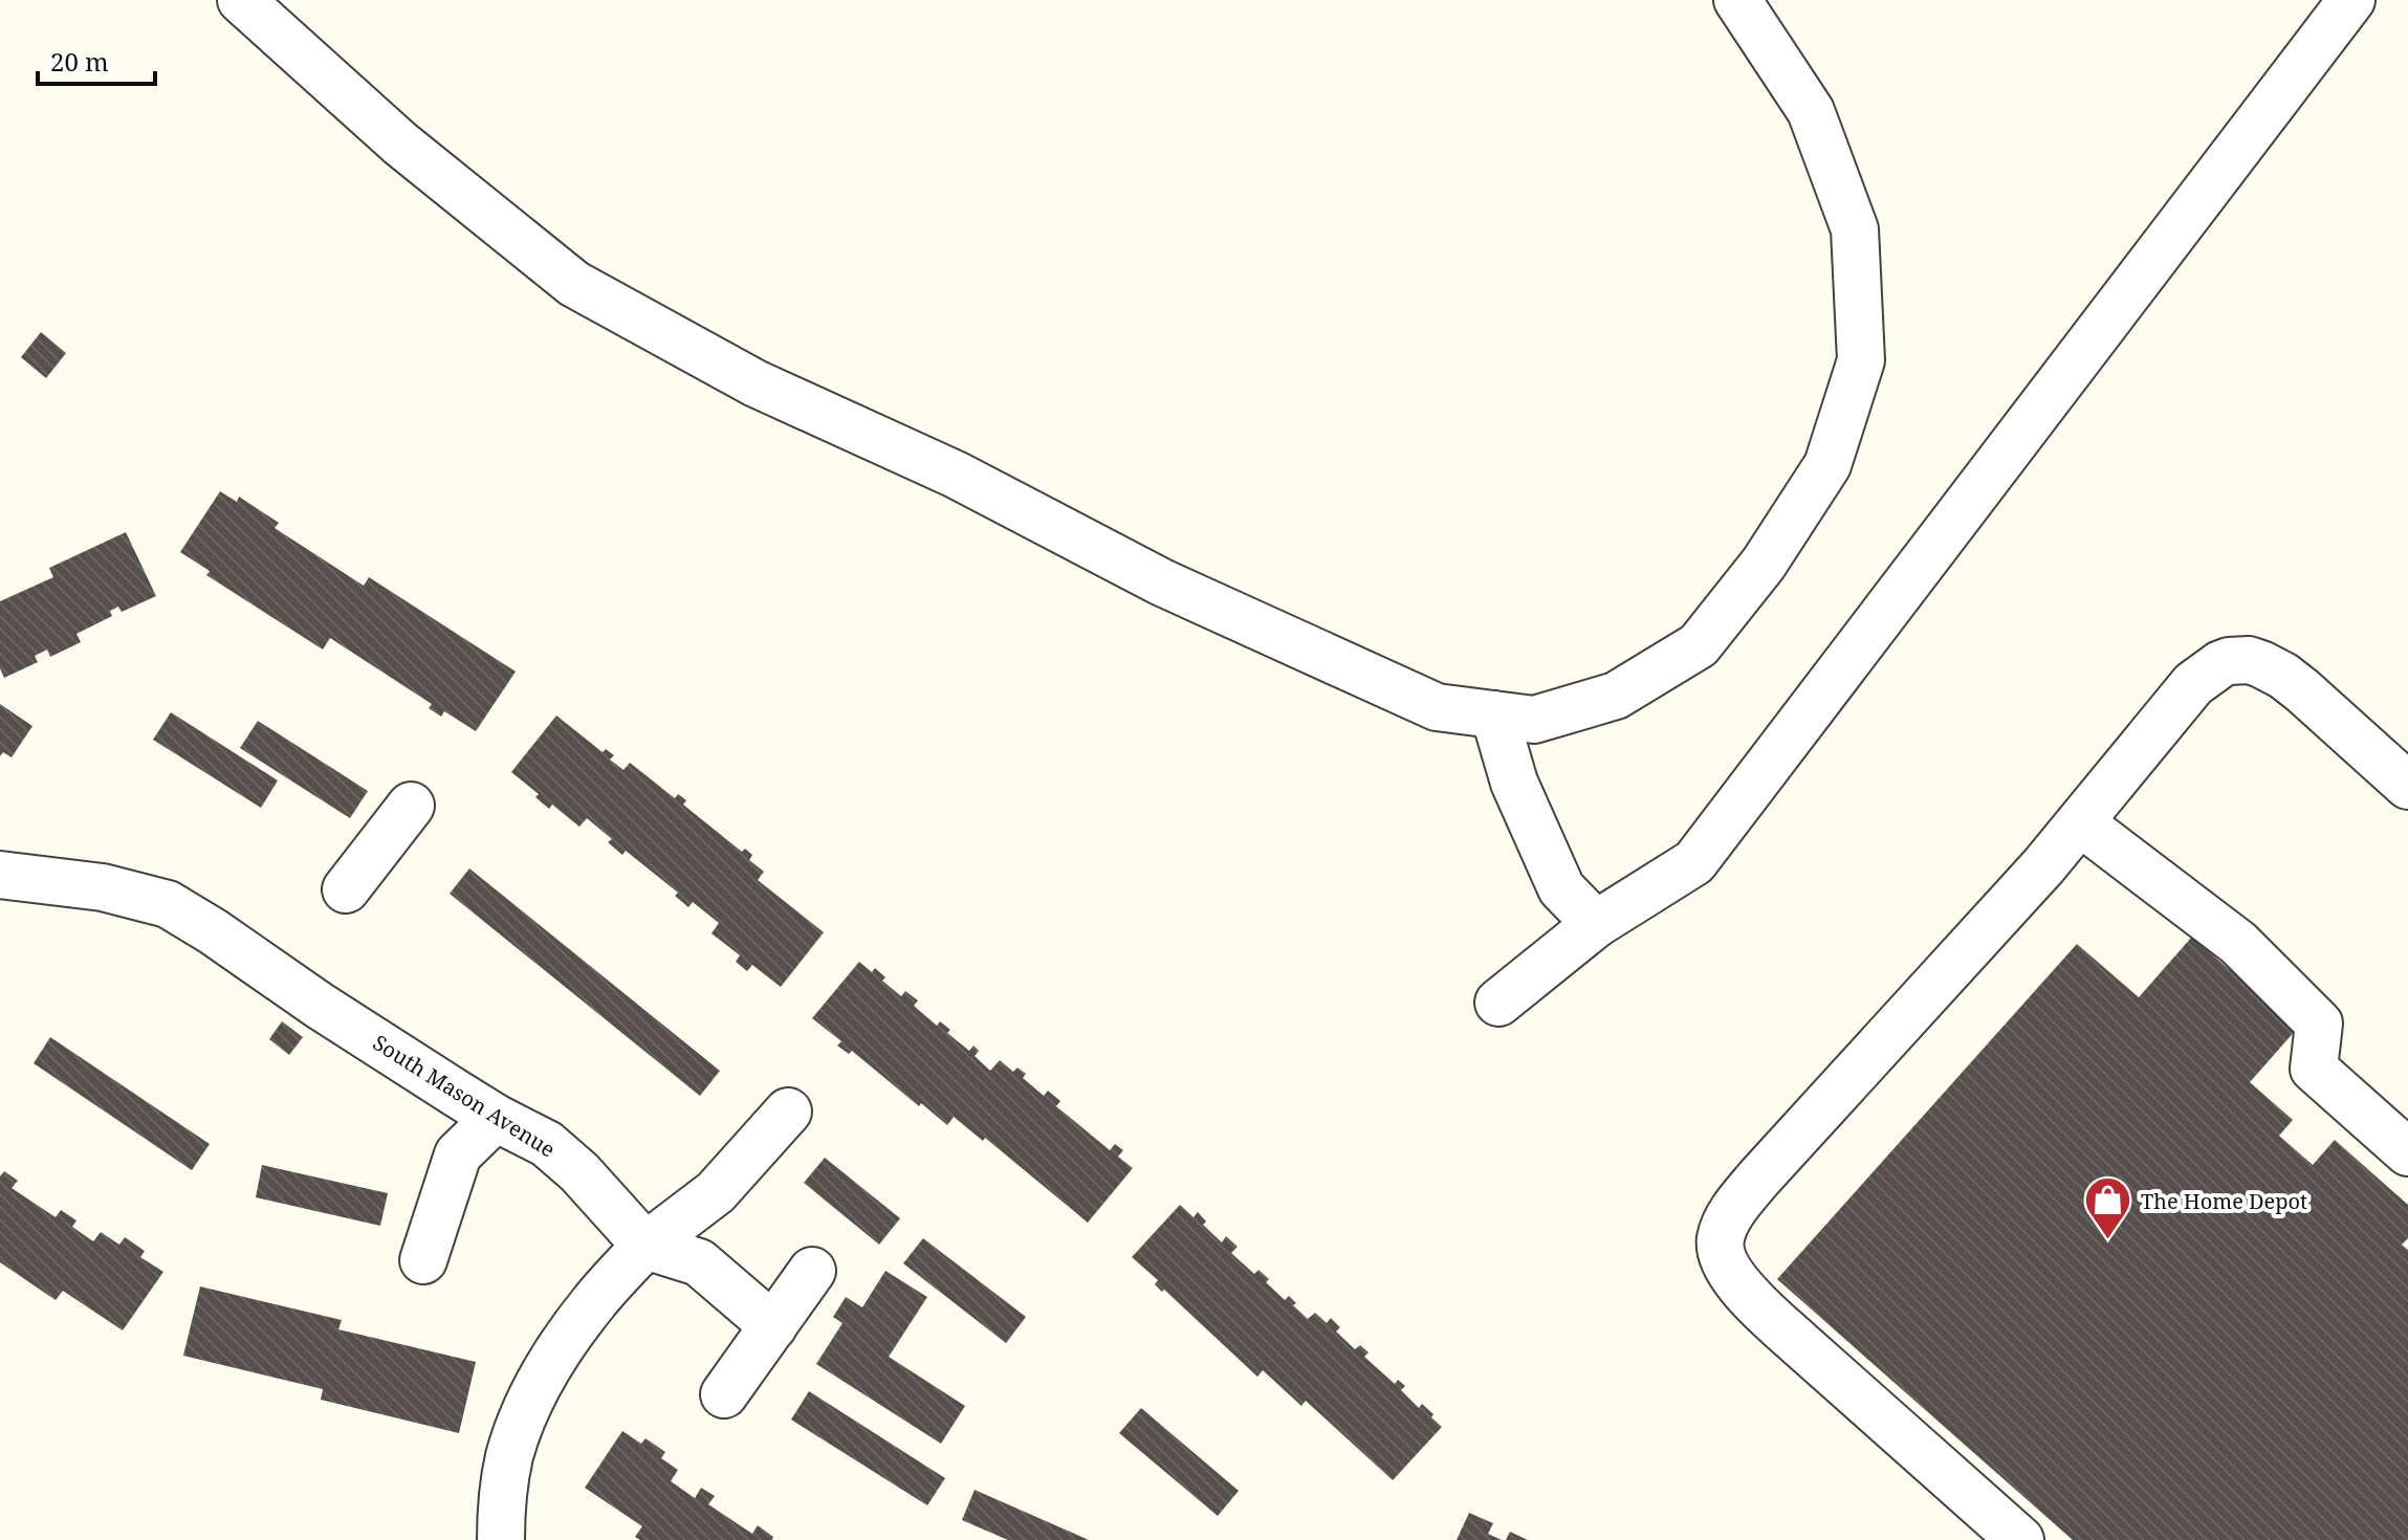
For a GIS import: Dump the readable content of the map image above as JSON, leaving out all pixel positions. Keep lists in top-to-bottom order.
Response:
{
  "streets": {
    "street": ["South Mason Avenue"]
  },
  "places": {
    "shop": ["The Home Depot"]
  },
  "scale_bar": "20 m"
}
